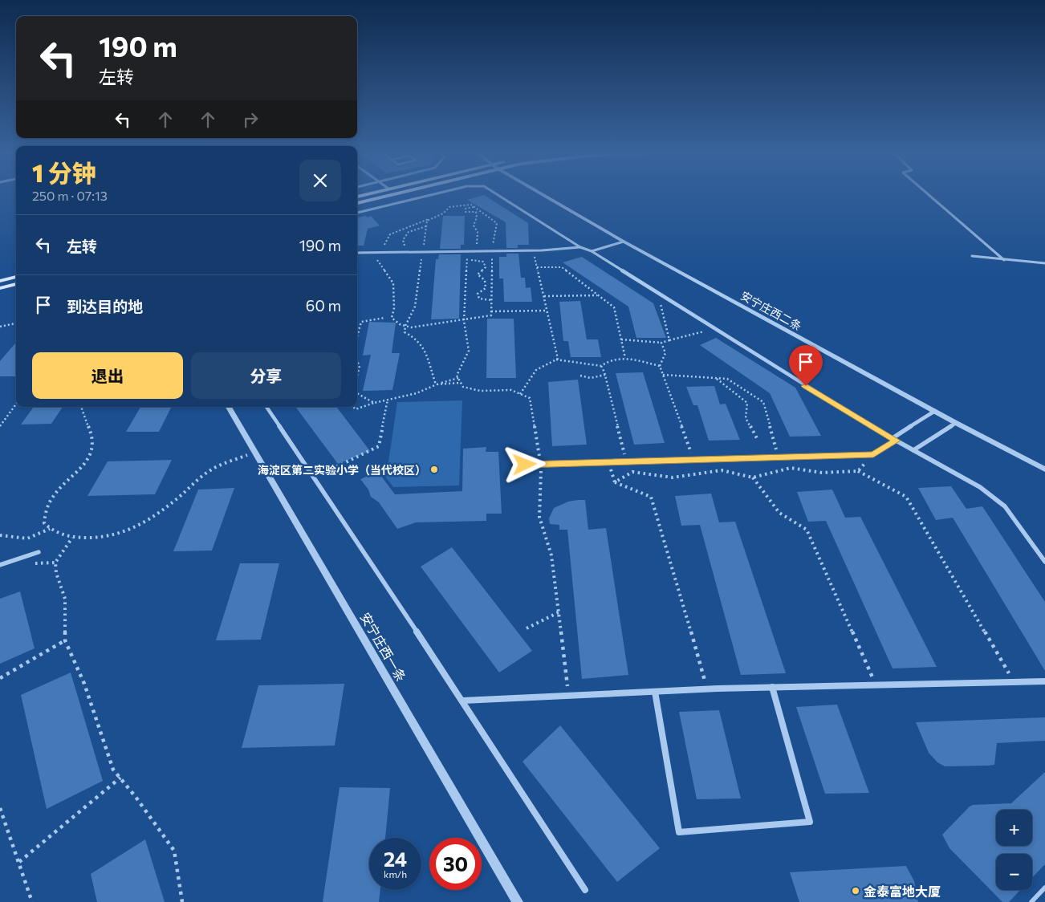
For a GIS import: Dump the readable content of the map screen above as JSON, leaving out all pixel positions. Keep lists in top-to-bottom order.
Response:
{
  "streets": {
    "street": ["安宁庄西二条", "安宁庄西一条"]
  },
  "places": ["海淀区第二实验小学（当代校区）", "金泰富地大厦"],
  "page": {
    "turn": ["190 m", "左转"],
    "heading": ["1 分钟", "250 m · 07:13"],
    "list": [
      {
        "name": "左转",
        "value": "190 m"
      },
      {
        "name": "到达目的地",
        "value": "60 m"
      }
    ],
    "buttons": ["退出", "分享"],
    "map_buttons": ["+", "−"],
    "speed": "24 km/h",
    "limit": "30"
  }
}
